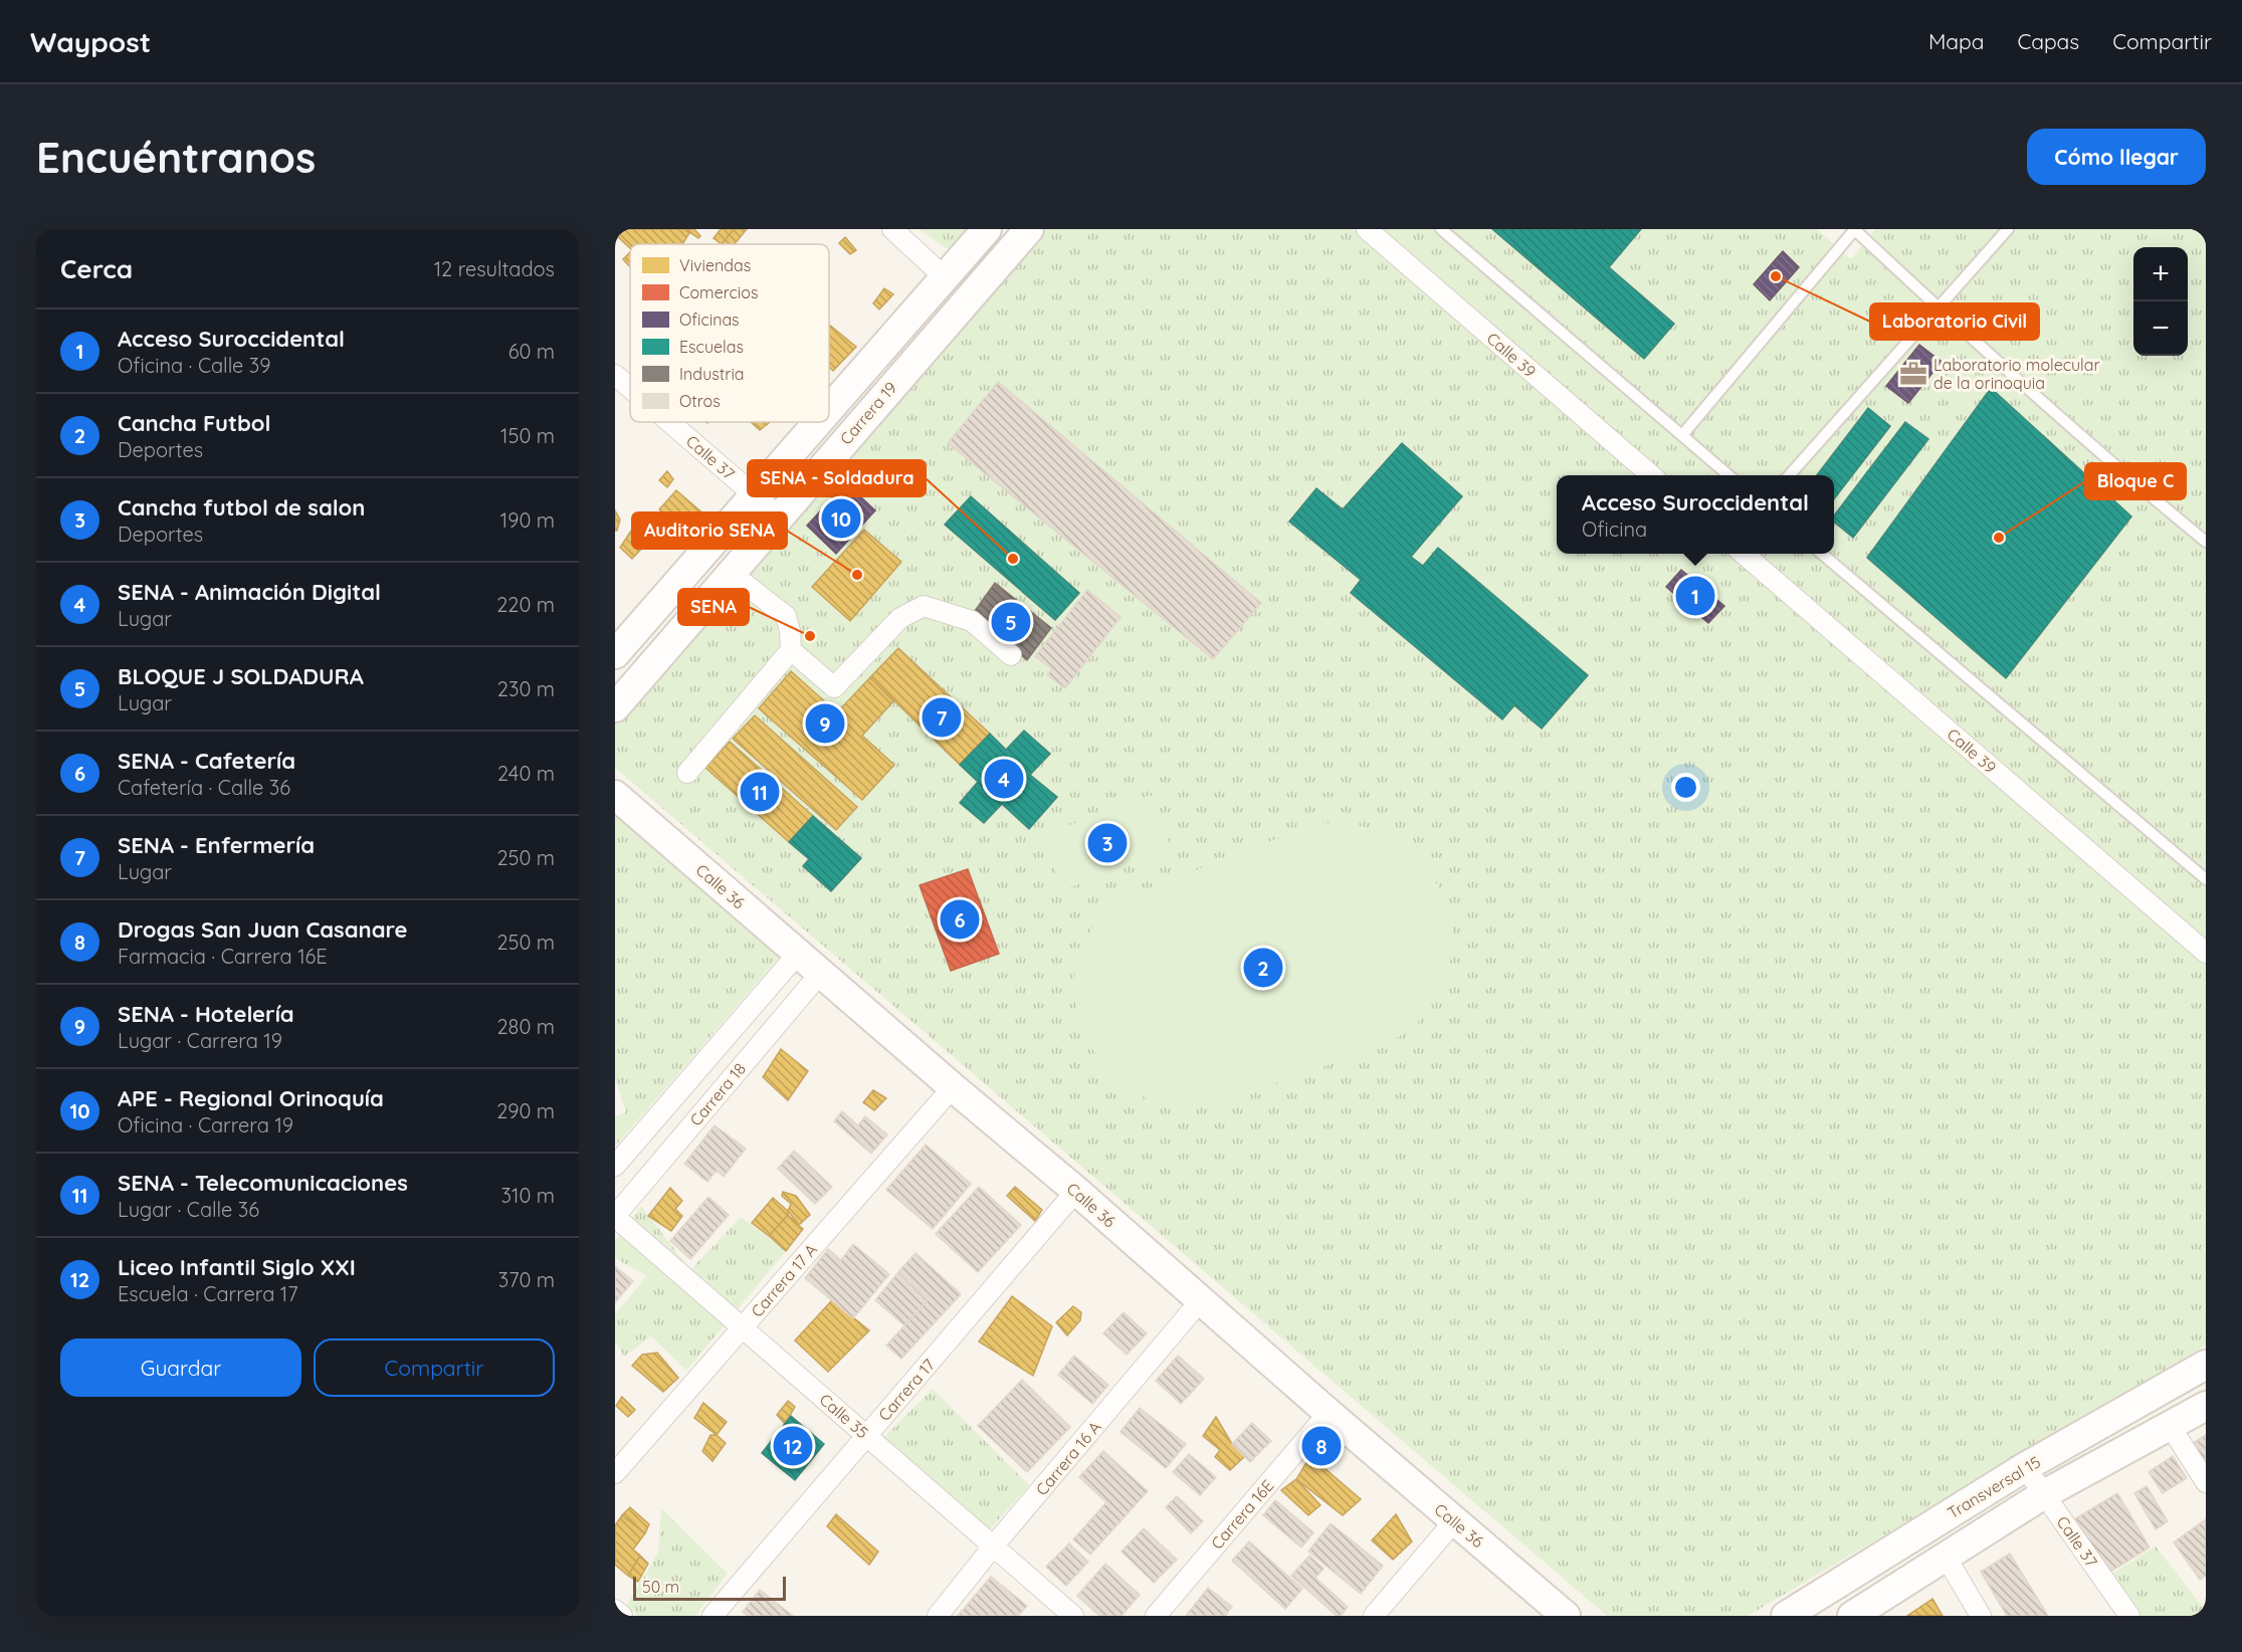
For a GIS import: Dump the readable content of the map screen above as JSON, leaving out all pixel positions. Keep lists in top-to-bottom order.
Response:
{
  "streets": {
    "street": [
      "Calle 39",
      "Carrera 19",
      "Calle 37",
      "Calle 36",
      "Carrera 18",
      "Carrera 17 A",
      "Carrera 17",
      "Calle 35",
      "Carrera 16 A",
      "Transversal 15",
      "Carrera 16E"
    ]
  },
  "crossings": [
    ["Carrera 19", "Calle 37"],
    ["Calle 37", "Transversal 15"],
    ["Calle 36", "Carrera 18"],
    ["Calle 36", "Carrera 17 A"],
    ["Calle 36", "Carrera 17"],
    ["Calle 36", "Carrera 16 A"],
    ["Calle 36", "Carrera 16E"],
    ["Carrera 18", "Calle 35"],
    ["Carrera 17 A", "Calle 35"],
    ["Carrera 17", "Calle 35"],
    ["Calle 35", "Carrera 16 A"]
  ],
  "places": {
    "other": [
      "Laboratorio Civil",
      "Bloque C",
      "SENA - Soldadura",
      "Auditorio SENA",
      "SENA"
    ],
    "office": ["Laboratorio molecular de la orinoquia"]
  },
  "legend": [
    "Viviendas",
    "Comercios",
    "Oficinas",
    "Escuelas",
    "Industria",
    "Otros"
  ],
  "scale_bar": "50 m",
  "page": {
    "header": "Waypost",
    "nav": ["Mapa", "Capas", "Compartir"],
    "buttons": [
      "Cómo llegar",
      ["Guardar", "Compartir"]
    ],
    "title": "Encuéntranos",
    "heading": ["Cerca", "12 resultados"],
    "map_buttons": ["+", "−"],
    "list": [
      {
        "mark": "1",
        "name": "Acceso Suroccidental",
        "note": "Oficina · Calle 39",
        "value": "60 m"
      },
      {
        "mark": "2",
        "name": "Cancha Futbol",
        "note": "Deportes",
        "value": "150 m"
      },
      {
        "mark": "3",
        "name": "Cancha futbol de salon",
        "note": "Deportes",
        "value": "190 m"
      },
      {
        "mark": "4",
        "name": "SENA - Animación Digital",
        "note": "Lugar",
        "value": "220 m"
      },
      {
        "mark": "5",
        "name": "BLOQUE J SOLDADURA",
        "note": "Lugar",
        "value": "230 m"
      },
      {
        "mark": "6",
        "name": "SENA - Cafetería",
        "note": "Cafetería · Calle 36",
        "value": "240 m"
      },
      {
        "mark": "7",
        "name": "SENA - Enfermería",
        "note": "Lugar",
        "value": "250 m"
      },
      {
        "mark": "8",
        "name": "Drogas San Juan Casanare",
        "note": "Farmacia · Carrera 16E",
        "value": "250 m"
      },
      {
        "mark": "9",
        "name": "SENA - Hotelería",
        "note": "Lugar · Carrera 19",
        "value": "280 m"
      },
      {
        "mark": "10",
        "name": "APE - Regional Orinoquía",
        "note": "Oficina · Carrera 19",
        "value": "290 m"
      },
      {
        "mark": "11",
        "name": "SENA - Telecomunicaciones",
        "note": "Lugar · Calle 36",
        "value": "310 m"
      },
      {
        "mark": "12",
        "name": "Liceo Infantil Siglo XXI",
        "note": "Escuela · Carrera 17",
        "value": "370 m"
      }
    ],
    "popup": ["Acceso Suroccidental", "Oficina"],
    "pins": [
      "10",
      "1",
      "5",
      "7",
      "9",
      "4",
      "11",
      "3",
      "6",
      "2",
      "8",
      "12"
    ],
    "scale": "50 m"
  }
}
